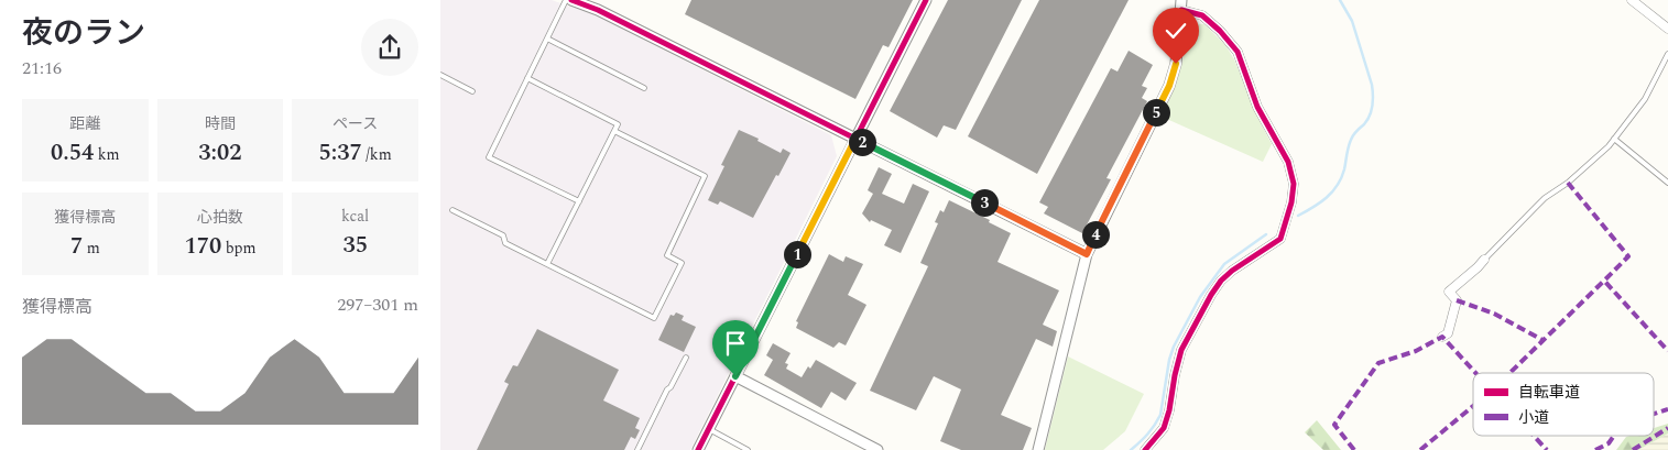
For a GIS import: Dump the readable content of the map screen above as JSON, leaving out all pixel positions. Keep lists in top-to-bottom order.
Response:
{
  "legend": ["自転車道", "小道"],
  "page": {
    "heading": ["夜のラン", "21:16"],
    "stats": [
      ["距離", "0.54 km"],
      ["時間", "3:02"],
      ["ペース", "5:37 /km"],
      ["獲得標高", "7 m"],
      ["心拍数", "170 bpm"],
      ["kcal", "35"]
    ],
    "pins": [
      "5",
      "2",
      "3",
      "4",
      "1"
    ],
    "chart": ["獲得標高", "297–301 m"]
  }
}
